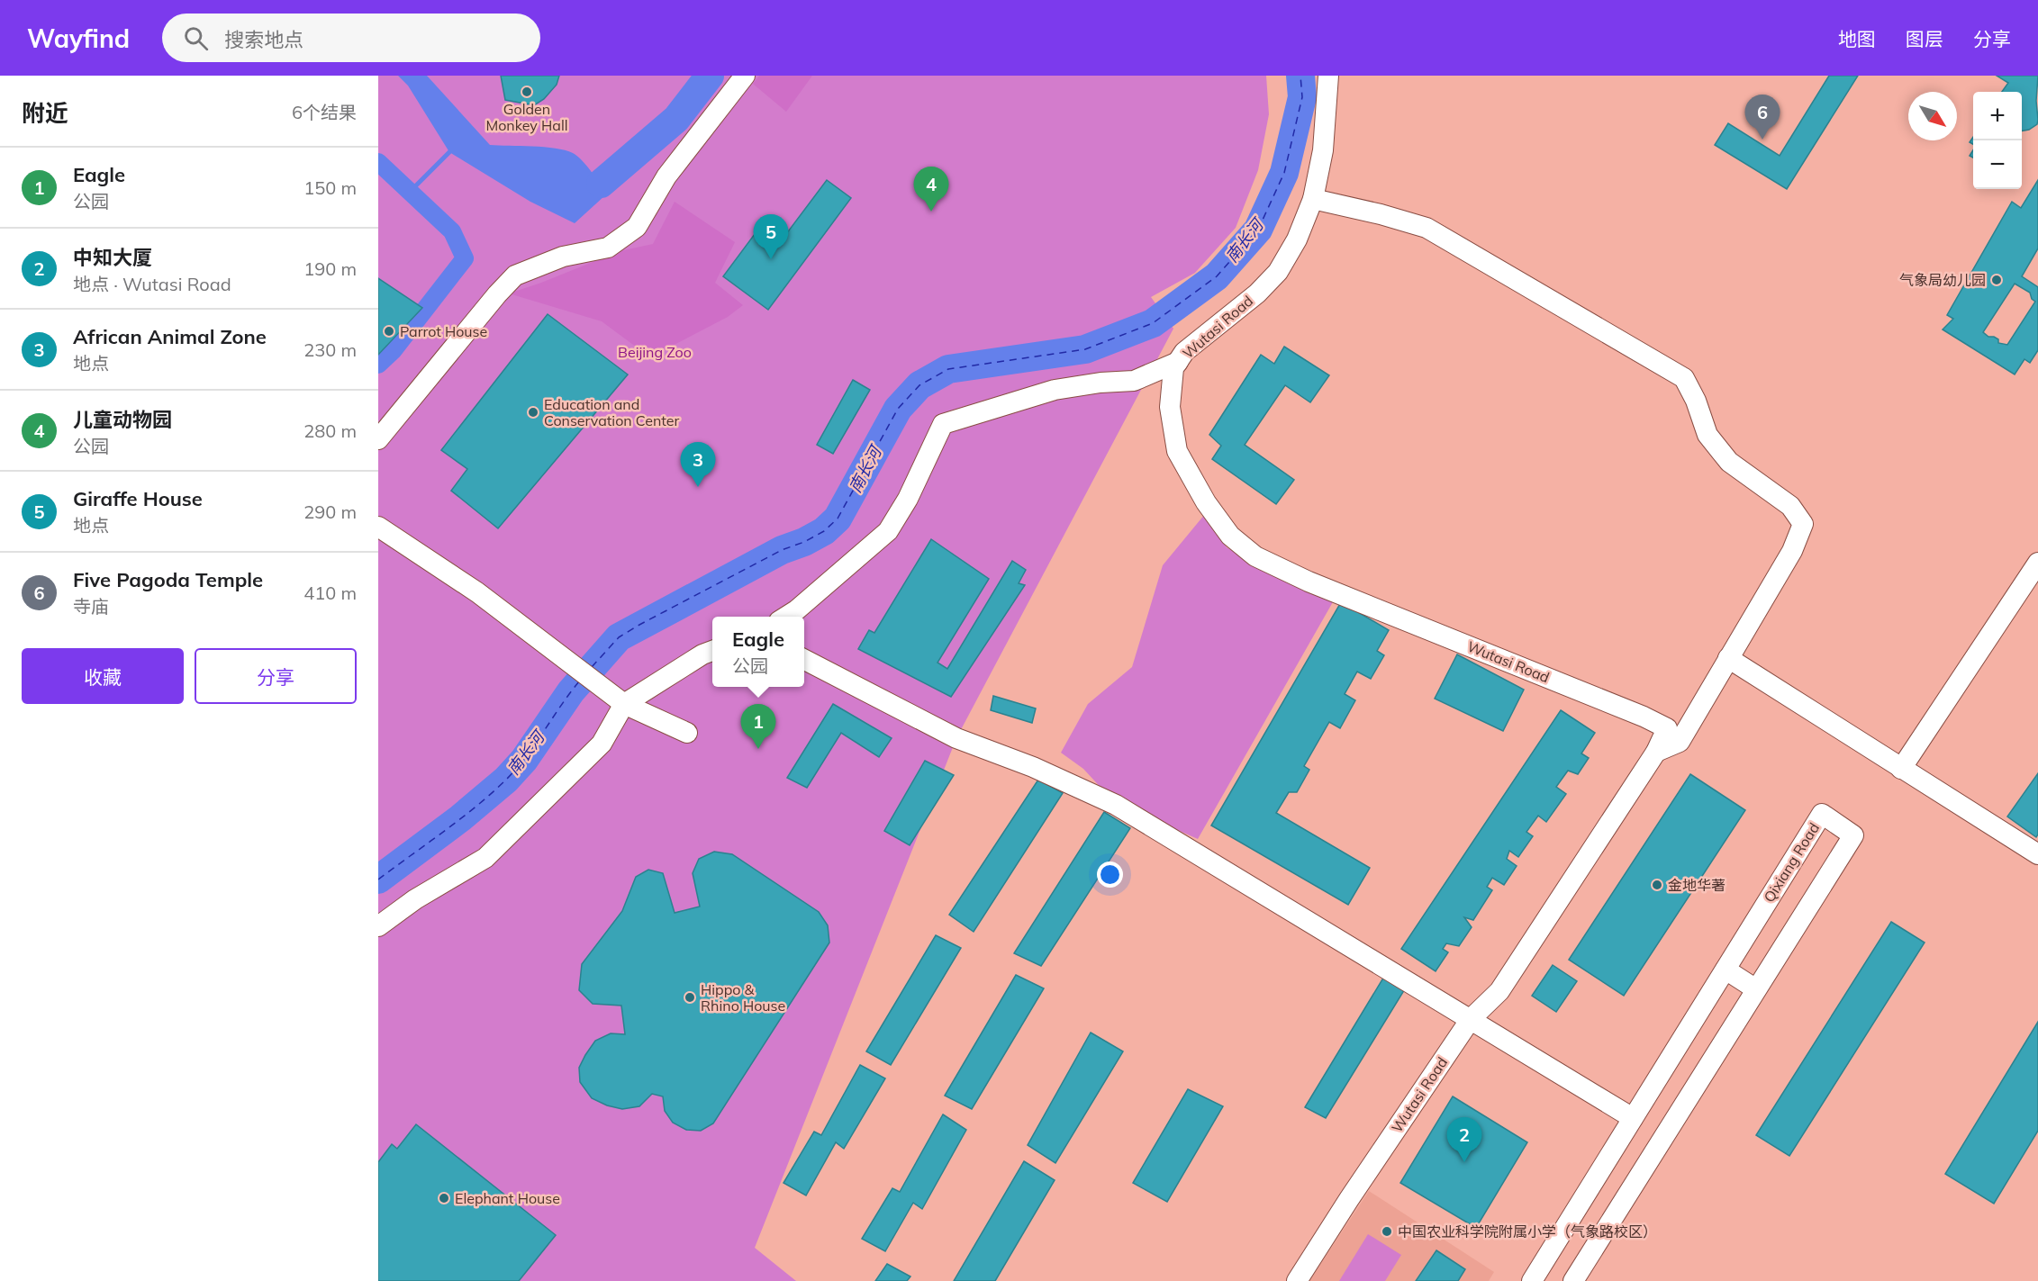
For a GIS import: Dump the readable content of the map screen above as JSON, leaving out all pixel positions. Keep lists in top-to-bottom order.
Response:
{
  "streets": {
    "street": ["Wutasi Road", "Qixiang Road"]
  },
  "water": ["南长河"],
  "parks": ["Beijing Zoo"],
  "places": [
    "Golden Monkey Hall",
    "气象局幼儿园",
    "Parrot House",
    "Education and Conservation Center",
    "金地华著",
    "Hippo & Rhino House",
    "Elephant House",
    "中国农业科学院附属小学（气象路校区）"
  ],
  "north": "bottom right",
  "page": {
    "header": "Wayfind",
    "search": "搜索地点",
    "nav": ["地图", "图层", "分享"],
    "heading": ["附近", "6个结果"],
    "map_buttons": ["+", "−"],
    "pins": [
      "6",
      "4",
      "5",
      "3",
      "1",
      "2"
    ],
    "list": [
      {
        "mark": "1",
        "name": "Eagle",
        "note": "公园",
        "value": "150 m"
      },
      {
        "mark": "2",
        "name": "中知大厦",
        "note": "地点 · Wutasi Road",
        "value": "190 m"
      },
      {
        "mark": "3",
        "name": "African Animal Zone",
        "note": "地点",
        "value": "230 m"
      },
      {
        "mark": "4",
        "name": "儿童动物园",
        "note": "公园",
        "value": "280 m"
      },
      {
        "mark": "5",
        "name": "Giraffe House",
        "note": "地点",
        "value": "290 m"
      },
      {
        "mark": "6",
        "name": "Five Pagoda Temple",
        "note": "寺庙",
        "value": "410 m"
      }
    ],
    "popup": ["Eagle", "公园"],
    "buttons": ["收藏", "分享"]
  }
}
